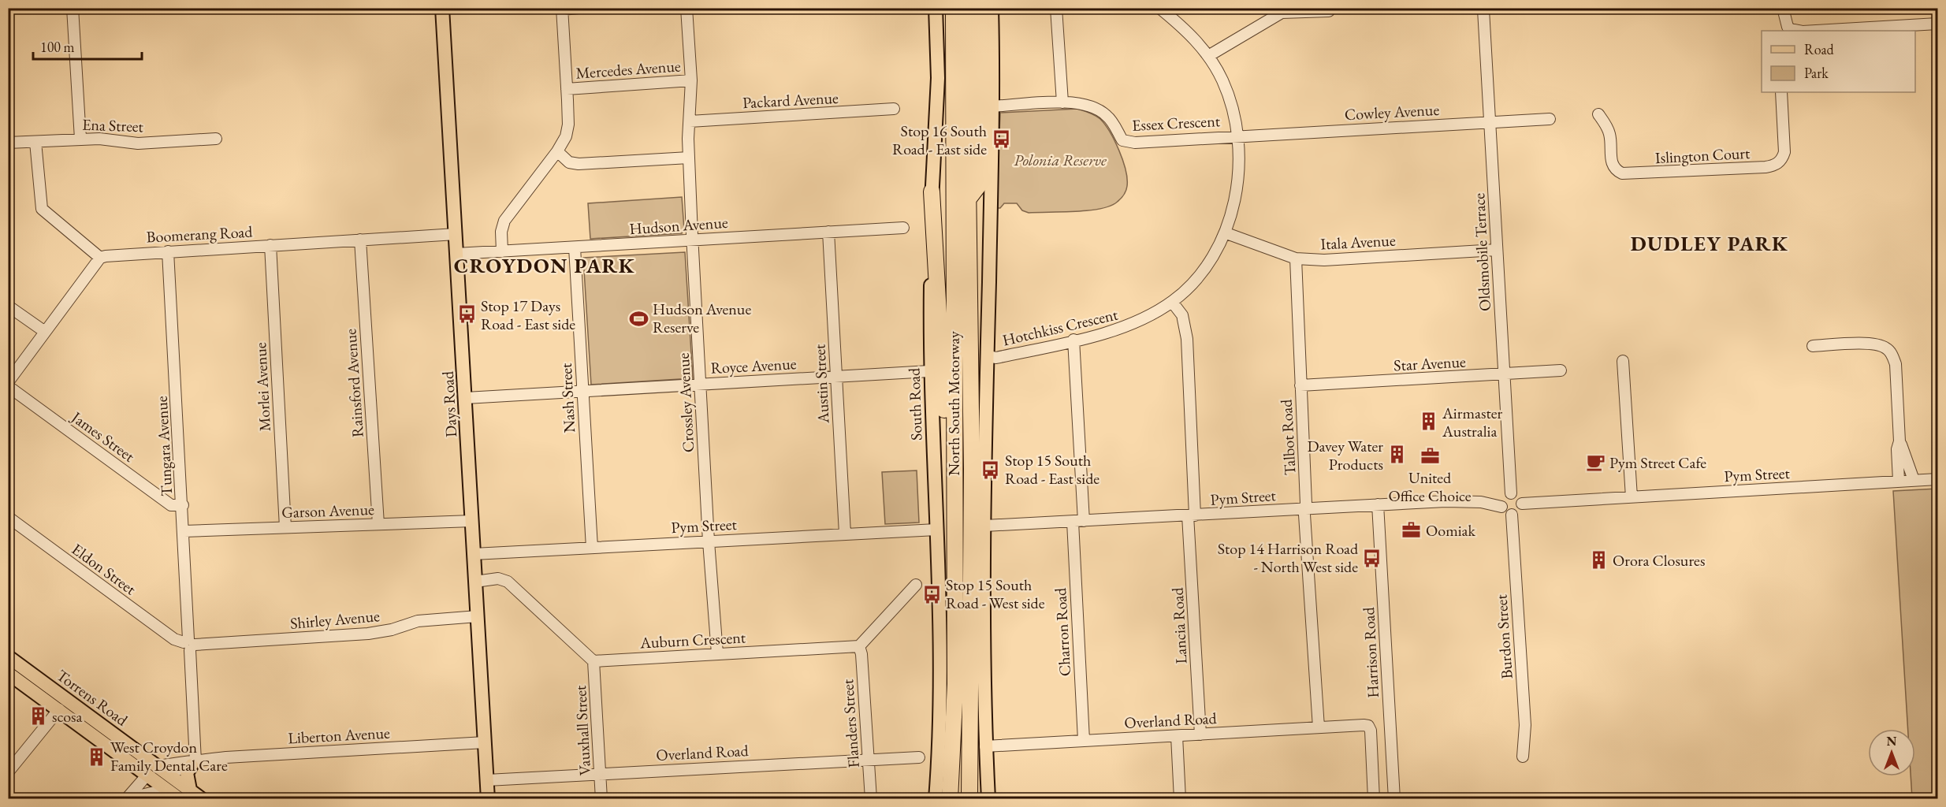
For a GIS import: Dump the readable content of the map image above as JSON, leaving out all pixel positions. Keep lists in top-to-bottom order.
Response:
{
  "streets": {
    "highway": ["North South Motorway"],
    "main road": ["Days Road", "South Road", "Torrens Road"],
    "street": [
      "Mercedes Avenue",
      "Packard Avenue",
      "Cowley Avenue",
      "Essex Crescent",
      "Ena Street",
      "Islington Court",
      "Hudson Avenue",
      "Boomerang Road",
      "Itala Avenue",
      "Oldsmobile Terrace",
      "Hotchkiss Crescent",
      "Star Avenue",
      "Royce Avenue",
      "Rainsford Avenue",
      "Austin Street",
      "Morlei Avenue",
      "Nash Street",
      "Crossley Avenue",
      "James Street",
      "Talbot Road",
      "Tungara Avenue",
      "Pym Street",
      "Garson Avenue",
      "Eldon Street",
      "Shirley Avenue",
      "Lancia Road",
      "Charron Road",
      "Burdon Street",
      "Auburn Crescent",
      "Harrison Road",
      "Overland Road",
      "Flanders Street",
      "Vauxhall Street",
      "Liberton Avenue"
    ]
  },
  "crossings": [
    ["Mercedes Avenue", "Crossley Avenue"],
    ["Packard Avenue", "Crossley Avenue"],
    ["Cowley Avenue", "Essex Crescent"],
    ["Cowley Avenue", "Oldsmobile Terrace"],
    ["Cowley Avenue", "Hotchkiss Crescent"],
    ["Essex Crescent", "Hotchkiss Crescent"],
    ["Hudson Avenue", "Austin Street"],
    ["Hudson Avenue", "Nash Street"],
    ["Hudson Avenue", "Crossley Avenue"],
    ["Hudson Avenue", "Days Road"],
    ["Boomerang Road", "Rainsford Avenue"],
    ["Boomerang Road", "Morlei Avenue"],
    ["Boomerang Road", "Days Road"],
    ["Boomerang Road", "Tungara Avenue"],
    ["Itala Avenue", "Oldsmobile Terrace"],
    ["Itala Avenue", "Hotchkiss Crescent"],
    ["Itala Avenue", "Talbot Road"],
    ["Oldsmobile Terrace", "Star Avenue"],
    ["Oldsmobile Terrace", "Pym Street"],
    ["Oldsmobile Terrace", "Burdon Street"],
    ["Hotchkiss Crescent", "Lancia Road"],
    ["Hotchkiss Crescent", "Charron Road"],
    ["Star Avenue", "Talbot Road"],
    ["Royce Avenue", "Austin Street"],
    ["Royce Avenue", "Nash Street"],
    ["Royce Avenue", "Crossley Avenue"],
    ["Royce Avenue", "Days Road"],
    ["Royce Avenue", "South Road"],
    ["Rainsford Avenue", "Garson Avenue"],
    ["Austin Street", "Pym Street"],
    ["Morlei Avenue", "Garson Avenue"],
    ["Nash Street", "Pym Street"],
    ["Crossley Avenue", "Pym Street"],
    ["Crossley Avenue", "Auburn Crescent"],
    ["Days Road", "Pym Street"],
    ["Days Road", "Garson Avenue"],
    ["Days Road", "Shirley Avenue"],
    ["Days Road", "Overland Road"],
    ["Days Road", "Liberton Avenue"],
    ["South Road", "Pym Street"],
    ["James Street", "Tungara Avenue"],
    ["Talbot Road", "Pym Street"],
    ["Talbot Road", "Overland Road"],
    ["Tungara Avenue", "Garson Avenue"],
    ["Tungara Avenue", "Eldon Street"],
    ["Tungara Avenue", "Shirley Avenue"],
    ["Tungara Avenue", "Liberton Avenue"],
    ["Pym Street", "Lancia Road"],
    ["Pym Street", "Charron Road"],
    ["Pym Street", "Burdon Street"],
    ["Pym Street", "Harrison Road"],
    ["Eldon Street", "Shirley Avenue"],
    ["Lancia Road", "Overland Road"],
    ["Charron Road", "Overland Road"],
    ["Auburn Crescent", "Flanders Street"],
    ["Auburn Crescent", "Vauxhall Street"],
    ["Torrens Road", "Liberton Avenue"],
    ["Overland Road", "Flanders Street"],
    ["Overland Road", "Vauxhall Street"]
  ],
  "districts": ["DUDLEY PARK", "CROYDON PARK"],
  "parks": ["Polonia Reserve"],
  "places": {
    "bus stop": [
      "Stop 16 South Road - East side",
      "Stop 17 Days Road - East side",
      "Stop 15 South Road - East side",
      "Stop 14 Harrison Road - North West side",
      "Stop 15 South Road - West side"
    ],
    "sports": ["Hudson Avenue Reserve"],
    "building": [
      "Airmaster Australia",
      "Davey Water Products",
      "Orora Closures",
      "scosa",
      "West Croydon Family Dental Care"
    ],
    "office": ["United Office Choice", "Oomiak"],
    "cafe": ["Pym Street Cafe"]
  },
  "legend": ["Road", "Park"],
  "scale_bar": "100 m",
  "north": "top"
}
